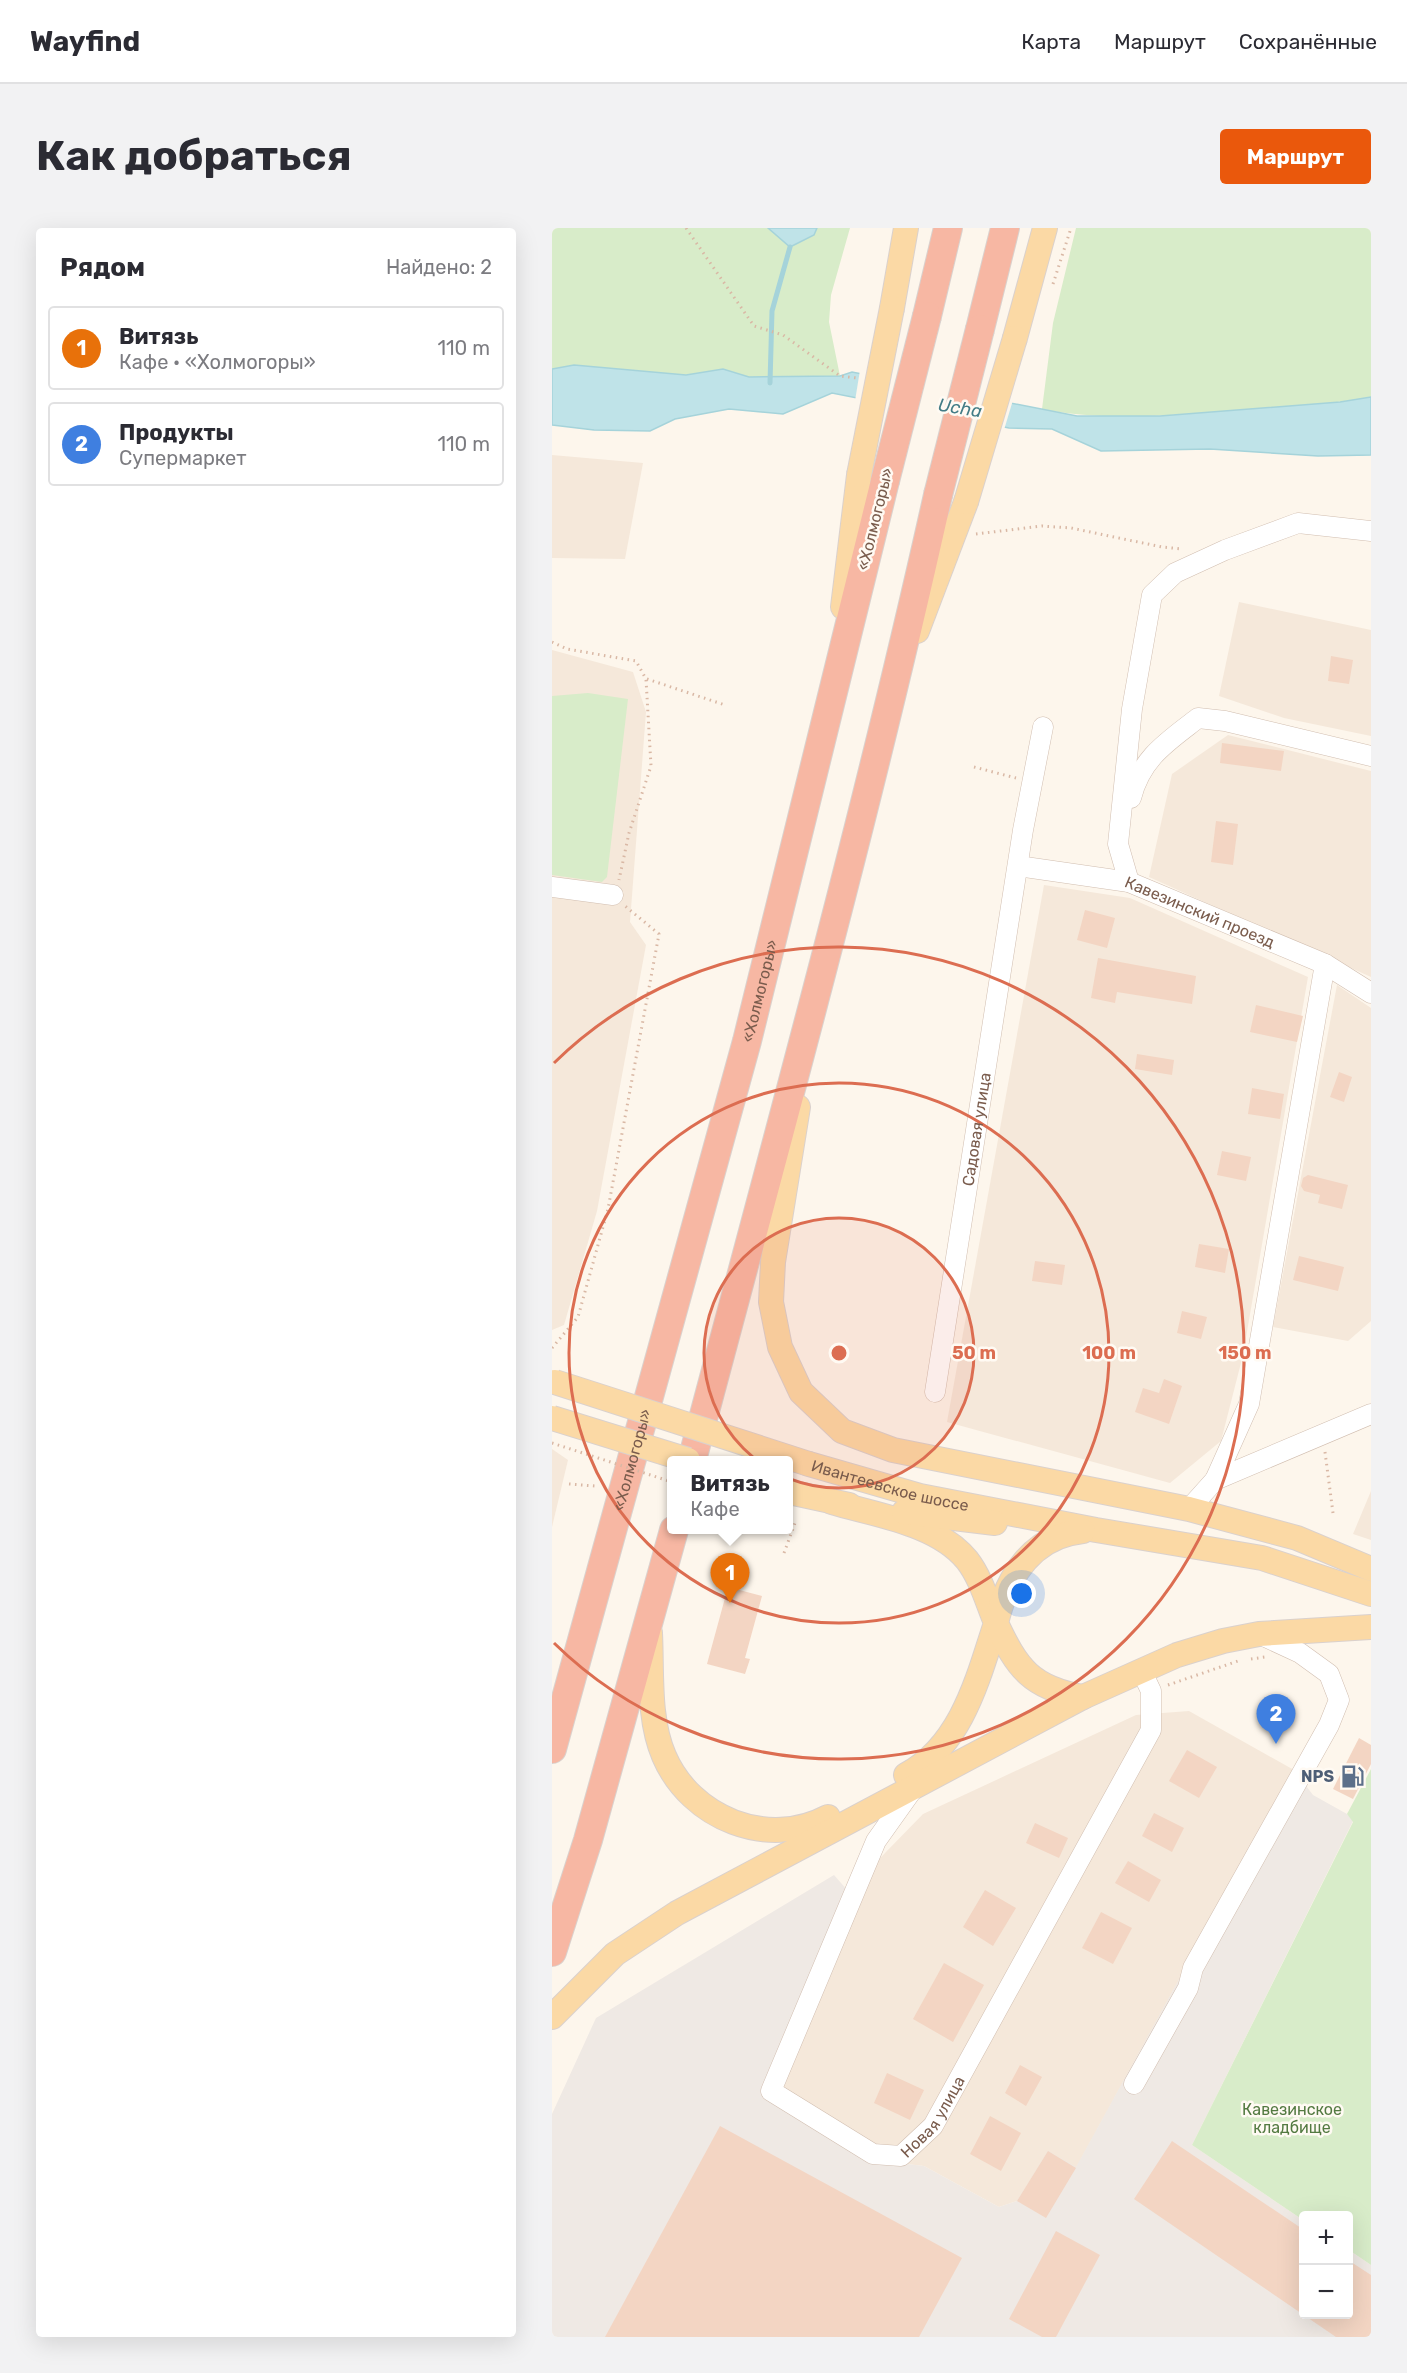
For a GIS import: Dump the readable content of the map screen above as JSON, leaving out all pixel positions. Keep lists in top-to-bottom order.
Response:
{
  "streets": {
    "highway": ["«Холмогоры»"],
    "main road": ["Ивантеевское шоссе"],
    "street": ["Кавезинский проезд", "Садовая улица", "Новая улица"]
  },
  "crossings": [
    ["Кавезинский проезд", "Садовая улица"]
  ],
  "water": ["Ucha"],
  "parks": ["Кавезинское кладбище"],
  "places": {
    "fuel station": ["NPS"]
  },
  "page": {
    "header": "Wayfind",
    "nav": ["Карта", "Маршрут", "Сохранённые"],
    "buttons": "Маршрут",
    "title": "Как добраться",
    "heading": ["Рядом", "Найдено: 2"],
    "list": [
      {
        "mark": "1",
        "name": "Витязь",
        "note": "Кафе · «Холмогоры»",
        "value": "110 m"
      },
      {
        "mark": "2",
        "name": "Продукты",
        "note": "Супермаркет",
        "value": "110 m"
      }
    ],
    "popup": ["Витязь", "Кафе"],
    "pins": ["1", "2"],
    "map_buttons": ["+", "−"]
  },
  "rings": ["50 m", "100 m", "150 m"]
}
